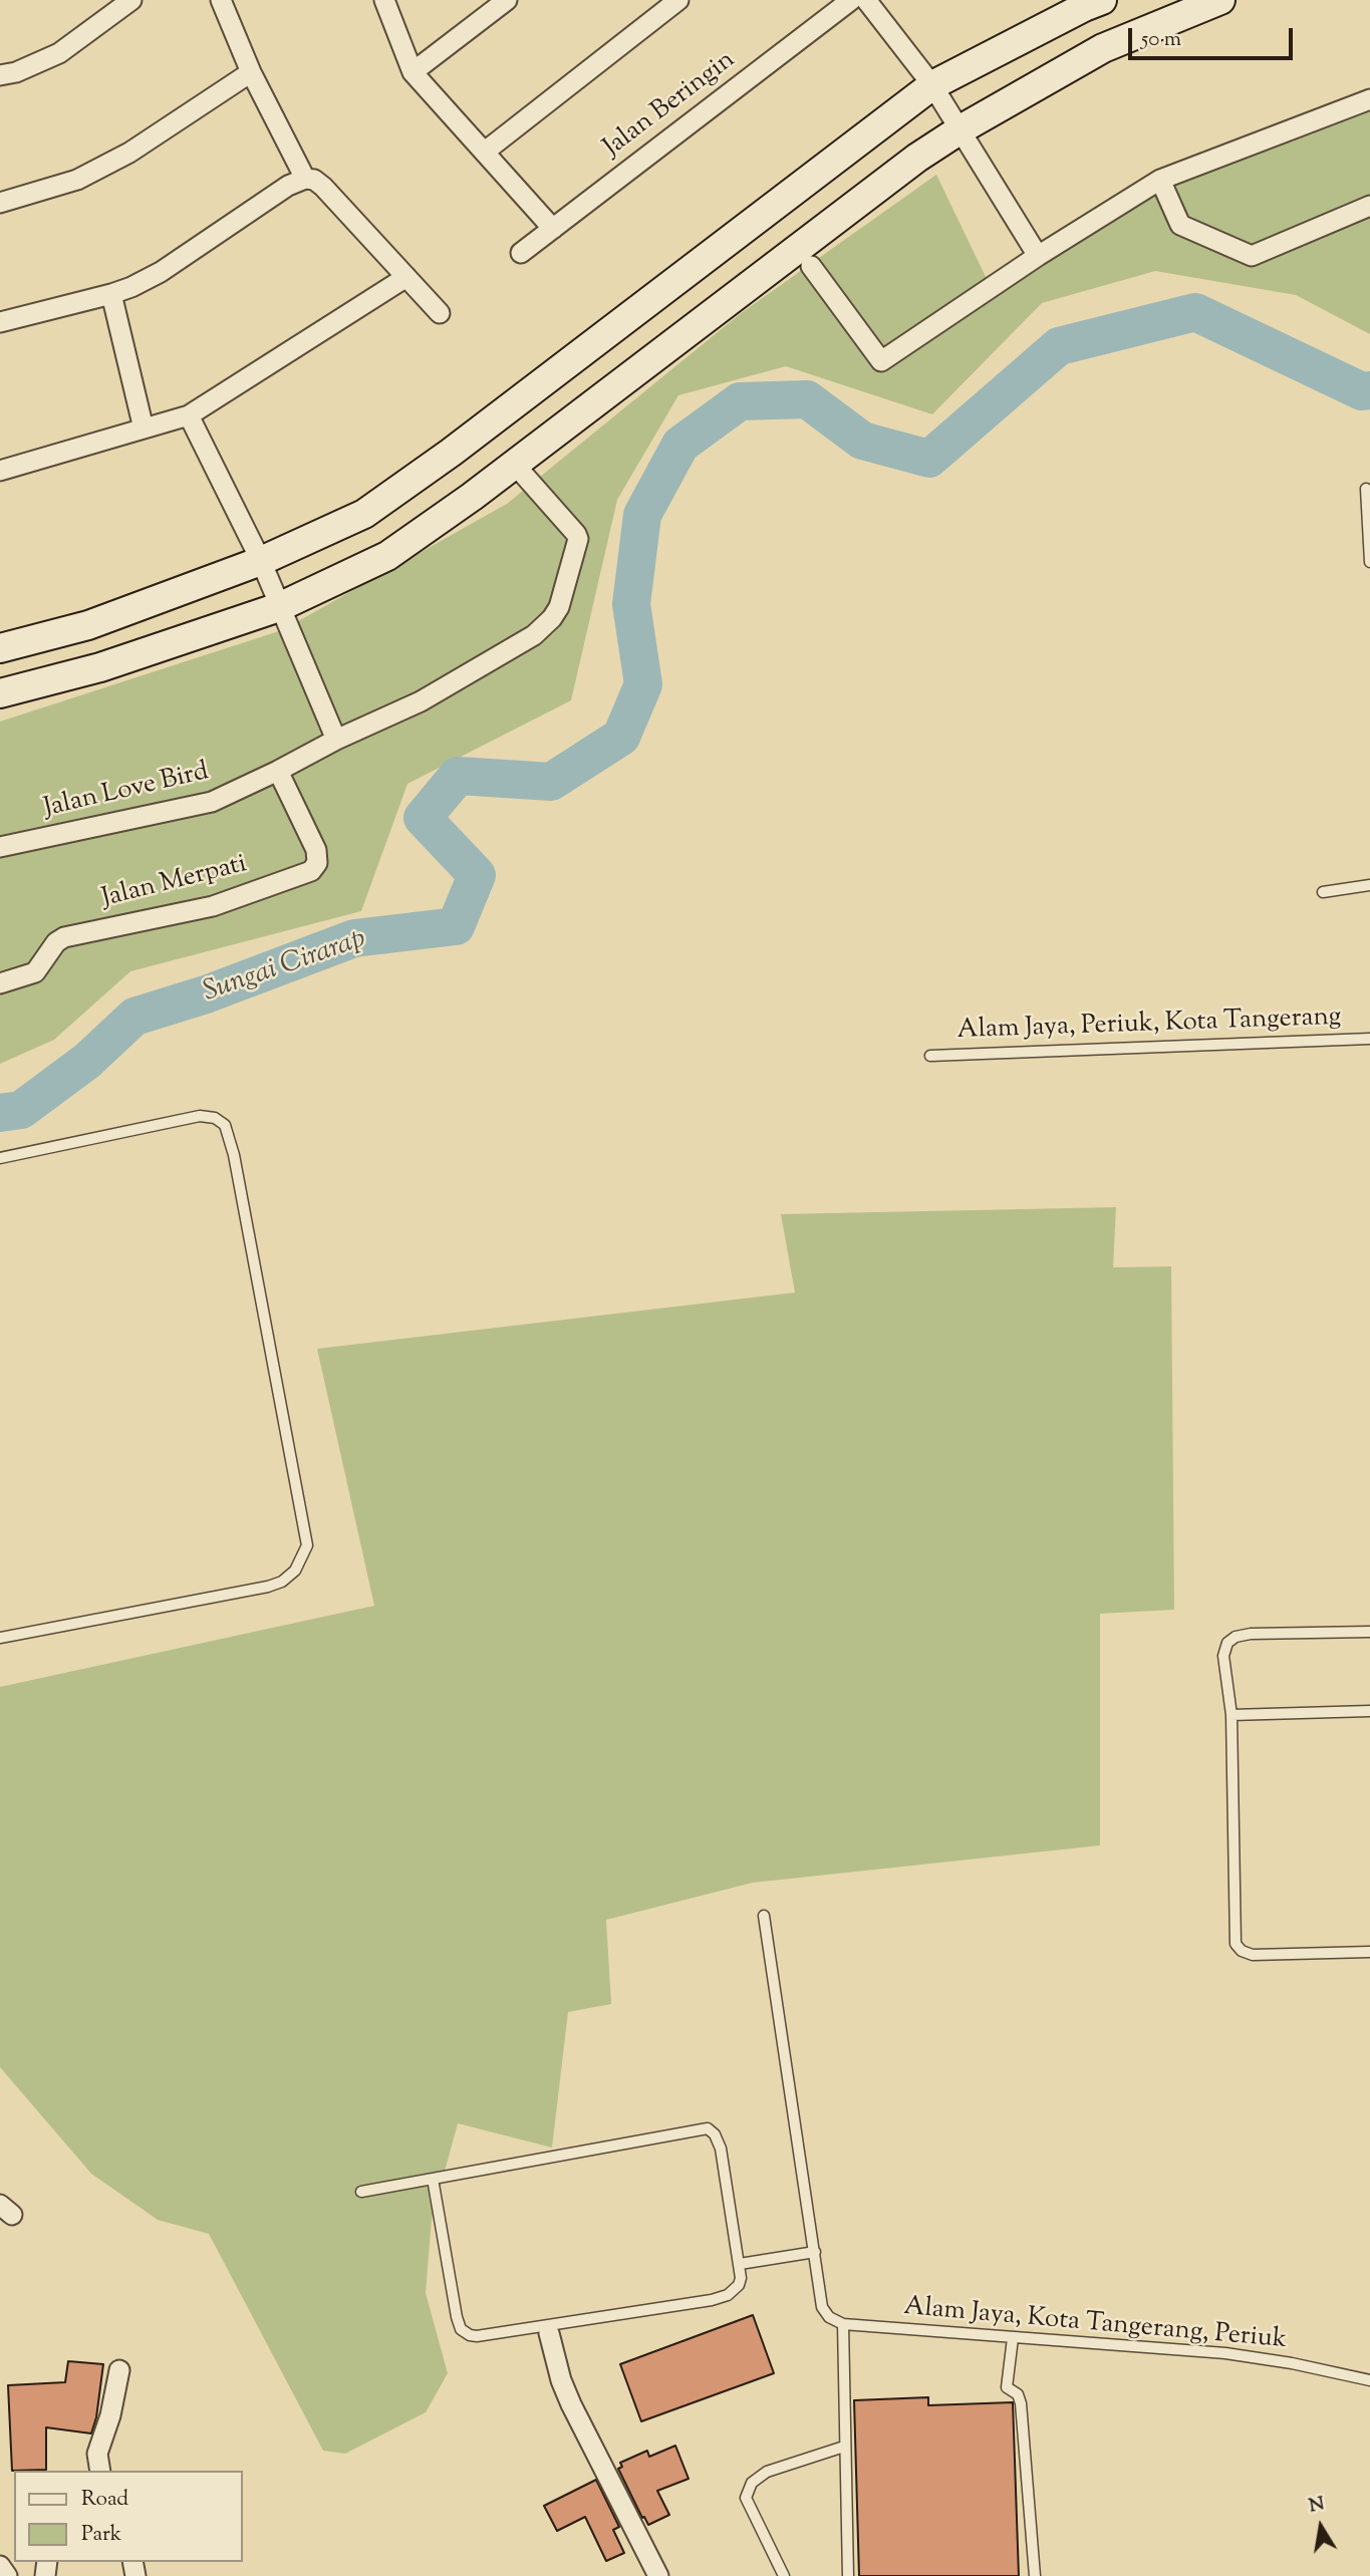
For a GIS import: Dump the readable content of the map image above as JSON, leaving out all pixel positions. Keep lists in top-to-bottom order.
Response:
{
  "streets": {
    "street": ["Jalan Beringin", "Jalan Love Bird", "Jalan Merpati"],
    "lane": ["Alam Jaya, Periuk, Kota Tangerang", "Alam Jaya, Kota Tangerang, Periuk"]
  },
  "crossings": [
    ["Jalan Love Bird", "Jalan Merpati"]
  ],
  "water": ["Sungai Cirarap"],
  "legend": ["Road", "Park"],
  "scale_bar": "50 m",
  "north": "top"
}
